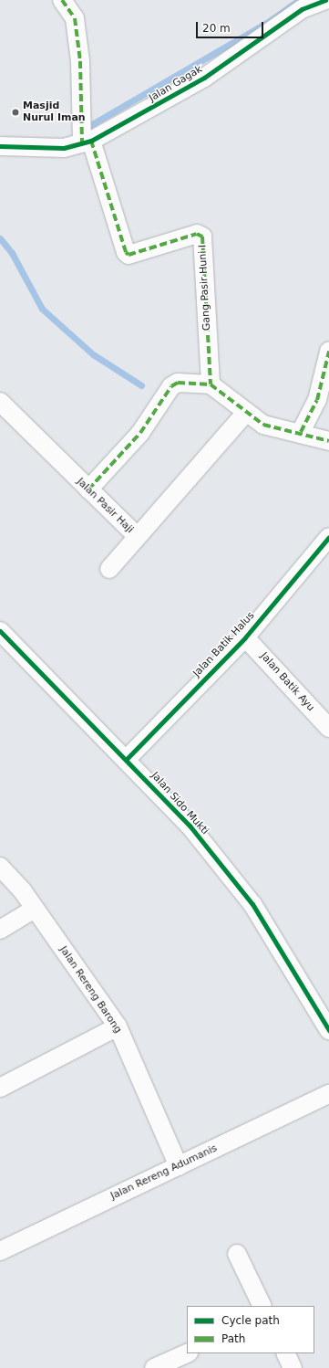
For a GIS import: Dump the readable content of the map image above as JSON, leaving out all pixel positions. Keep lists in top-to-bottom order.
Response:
{
  "streets": {
    "street": [
      "Jalan Gagak",
      "Gang Pasir Huni I",
      "Jalan Pasir Haji",
      "Jalan Batik Halus",
      "Jalan Batik Ayu",
      "Jalan Sido Mukti",
      "Jalan Rereng Barong",
      "Jalan Rereng Adumanis"
    ]
  },
  "crossings": [
    ["Jalan Gagak", "Gang Pasir Huni I"],
    ["Jalan Batik Halus", "Jalan Batik Ayu"],
    ["Jalan Batik Halus", "Jalan Sido Mukti"],
    ["Jalan Rereng Barong", "Jalan Rereng Adumanis"]
  ],
  "places": ["Masjid Nurul Iman"],
  "legend": ["Cycle path", "Path"],
  "scale_bar": "20 m"
}
